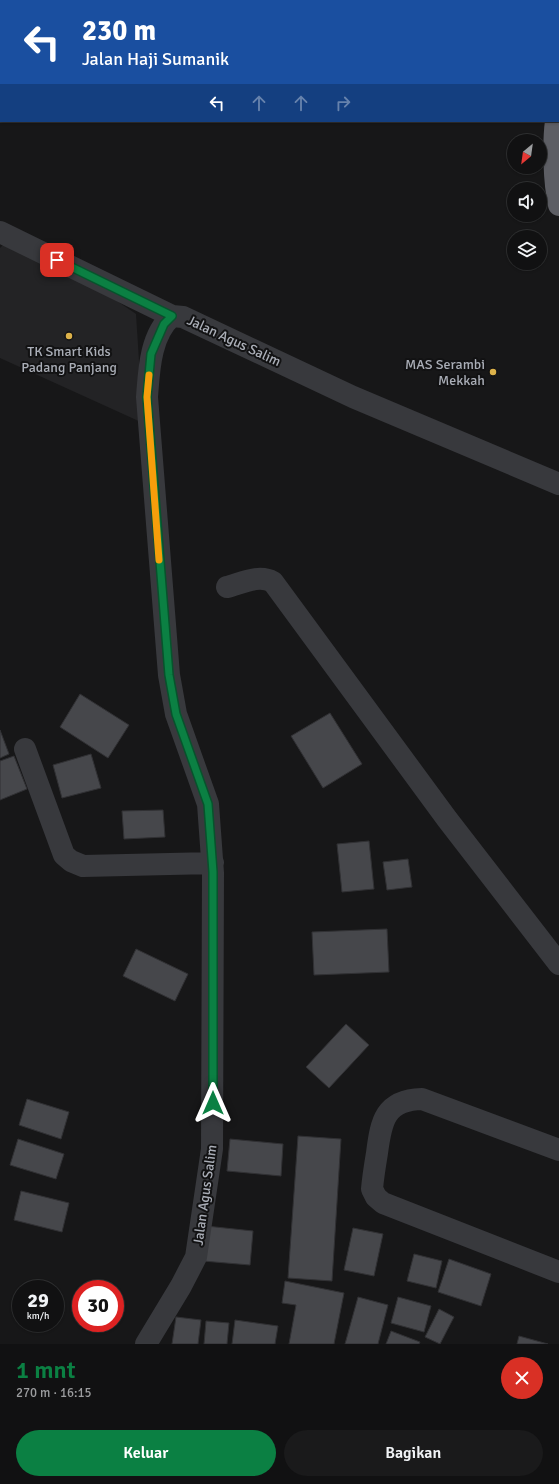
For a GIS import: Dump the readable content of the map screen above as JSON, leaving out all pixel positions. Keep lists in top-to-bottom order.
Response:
{
  "streets": {
    "street": ["Jalan Agus Salim"]
  },
  "places": ["TK Smart Kids Padang Panjang", "MAS Serambi Mekkah"],
  "north": "bottom left",
  "page": {
    "turn": ["230 m", "Jalan Haji Sumanik"],
    "speed": "29 km/h",
    "limit": "30",
    "heading": ["1 mnt", "270 m · 16:15"],
    "buttons": ["Keluar", "Bagikan"]
  }
}
